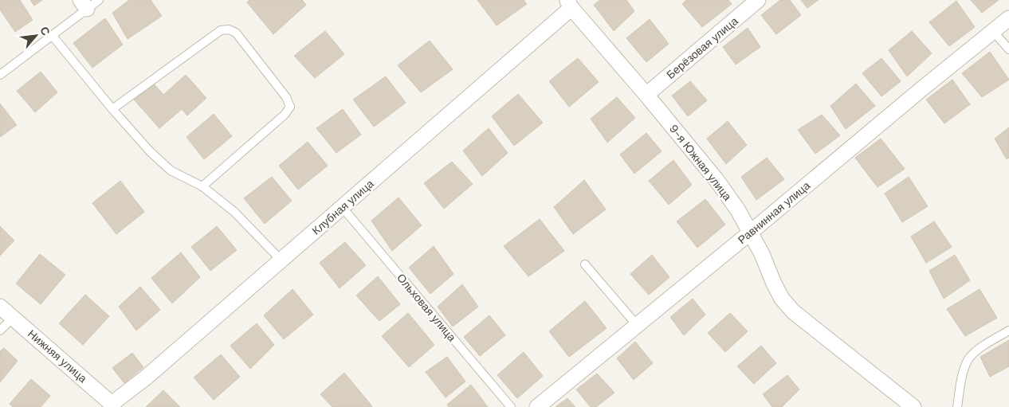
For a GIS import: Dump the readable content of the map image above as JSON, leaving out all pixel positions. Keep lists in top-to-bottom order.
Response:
{
  "streets": {
    "street": [
      "Берёзовая улица",
      "9-я Южная улица",
      "Клубная улица",
      "Равнинная улица",
      "Нижняя улица"
    ],
    "lane": ["Ольховая улица"]
  },
  "crossings": [
    ["Берёзовая улица", "9-я Южная улица"],
    ["9-я Южная улица", "Клубная улица"],
    ["9-я Южная улица", "Равнинная улица"],
    ["Клубная улица", "Ольховая улица"],
    ["Клубная улица", "Нижняя улица"]
  ],
  "north": "top right"
}
